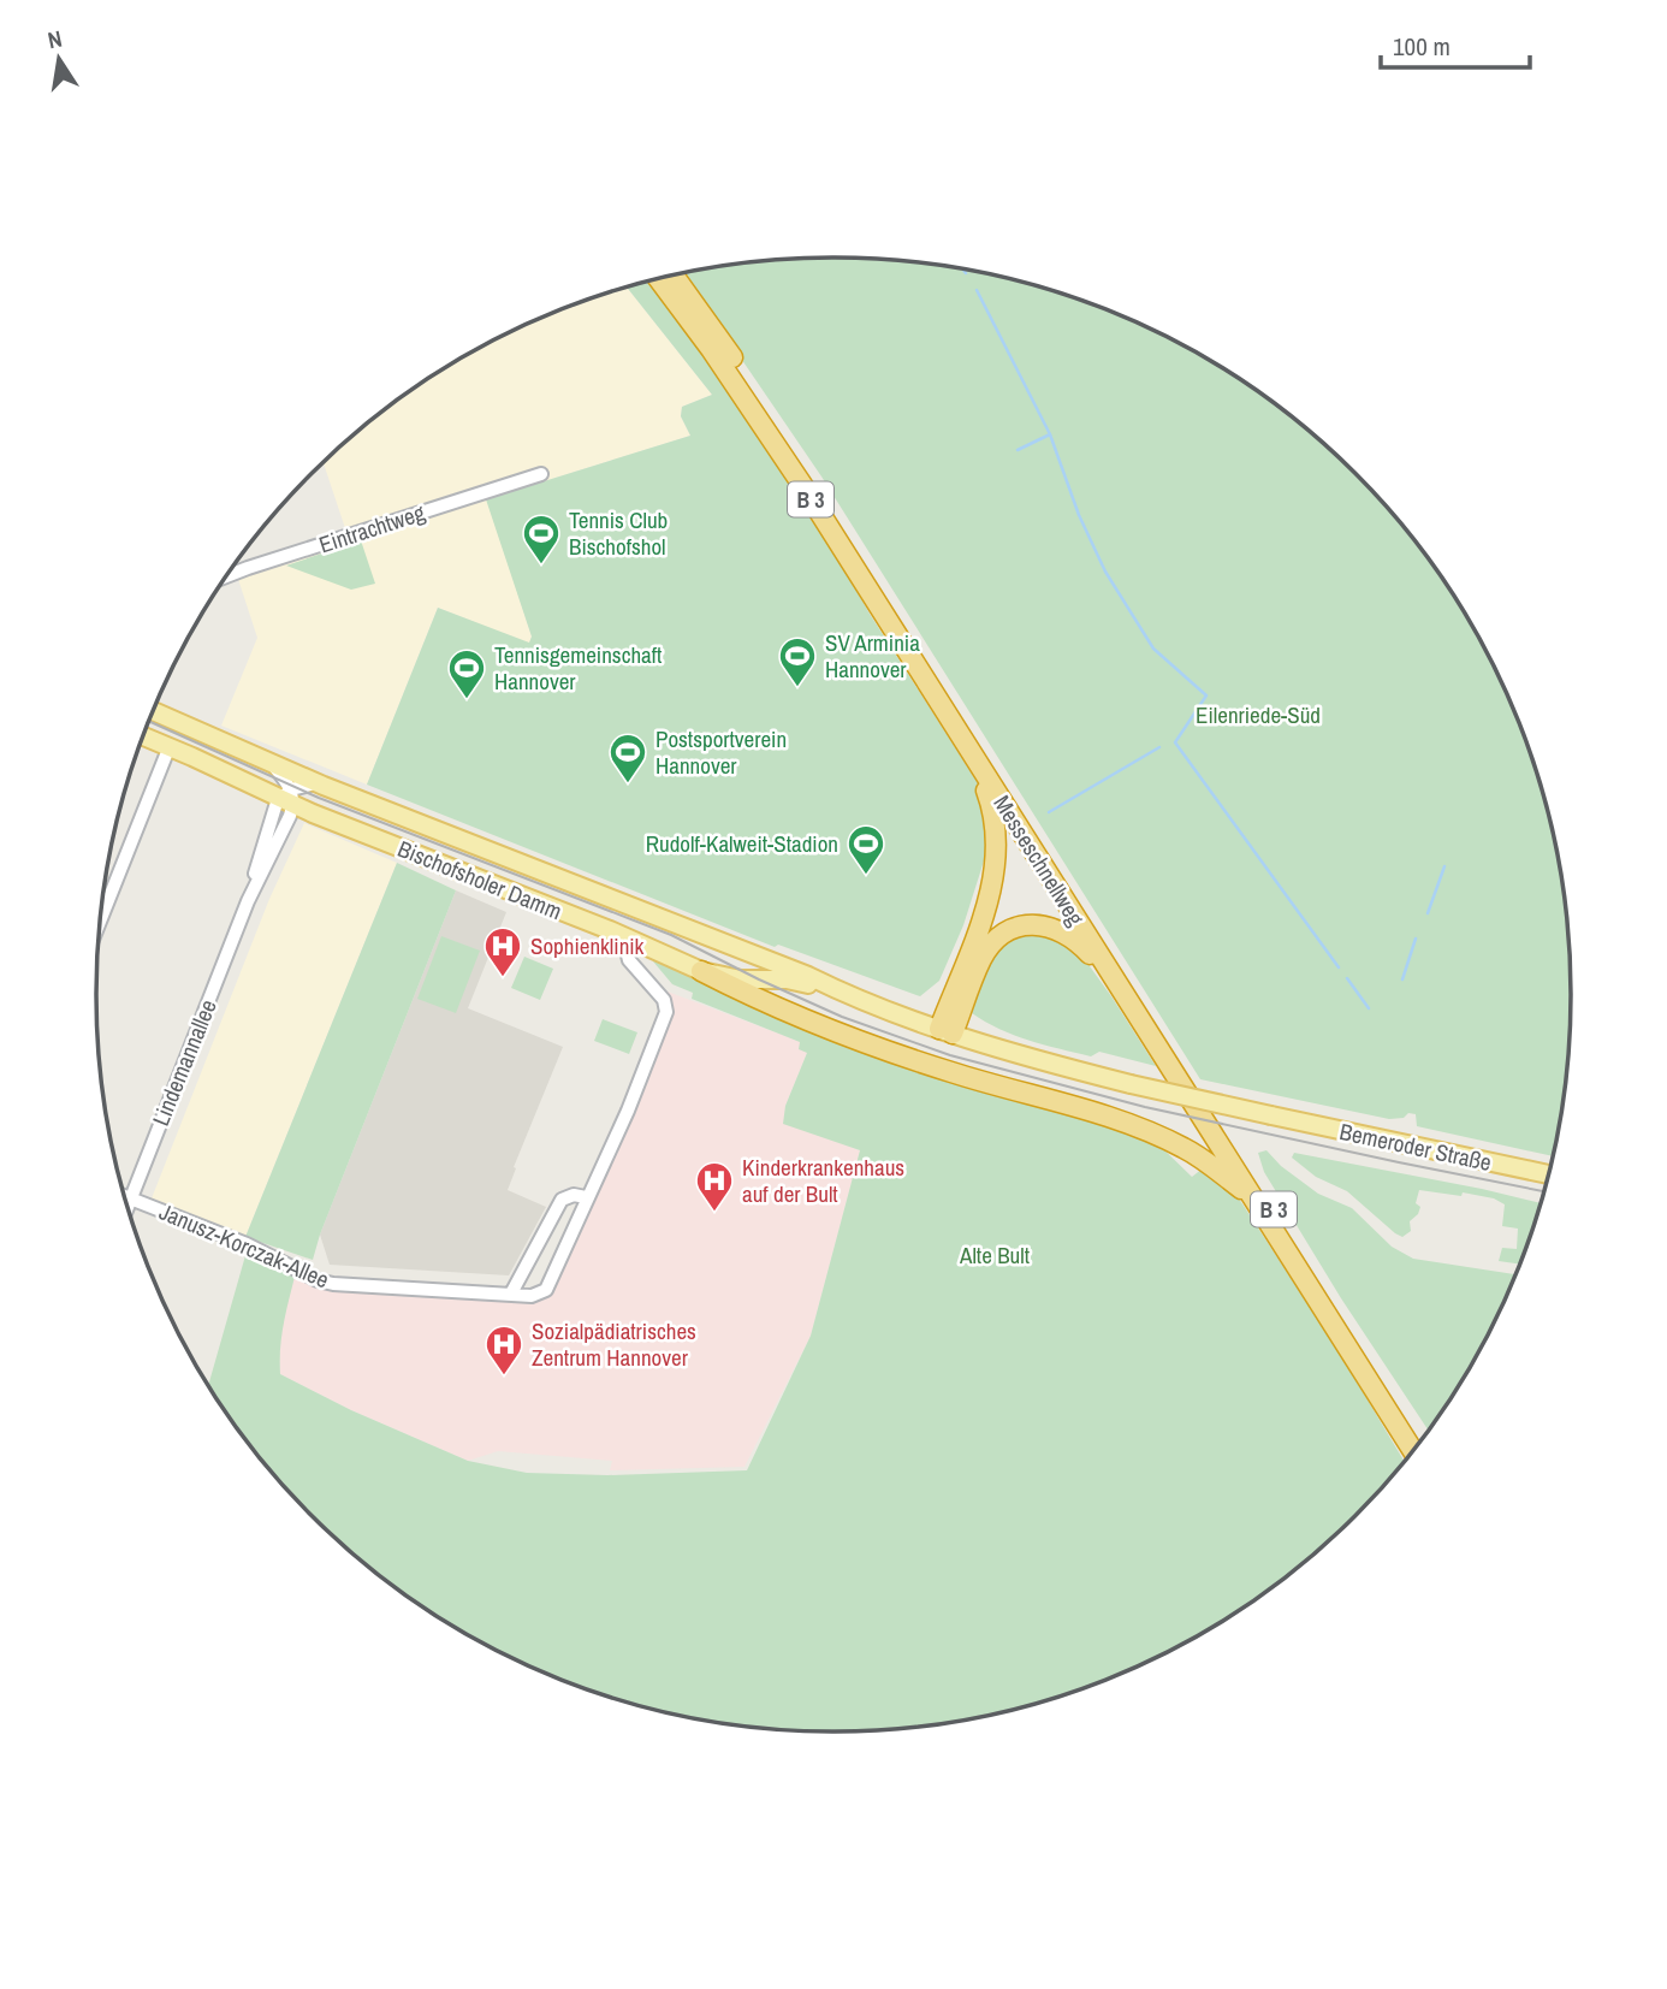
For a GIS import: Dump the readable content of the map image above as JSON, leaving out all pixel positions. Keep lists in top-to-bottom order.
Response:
{
  "streets": {
    "highway": ["B 3", "Messeschnellweg"],
    "main road": ["Bischofsholer Damm", "Bemeroder Straße"],
    "street": ["Eintrachtweg", "Lindemannallee", "Janusz-Korczak-Allee"]
  },
  "crossings": [
    ["Bischofsholer Damm", "Lindemannallee"],
    ["Bischofsholer Damm", "Bemeroder Straße"],
    ["Bischofsholer Damm", "Janusz-Korczak-Allee"],
    ["Lindemannallee", "Janusz-Korczak-Allee"]
  ],
  "parks": ["Eilenriede-Süd", "Alte Bult"],
  "places": {
    "sports": [
      "Tennis Club Bischofshol",
      "SV Arminia Hannover",
      "Tennisgemeinschaft Hannover",
      "Postsportverein Hannover",
      "Rudolf-Kalweit-Stadion"
    ],
    "hospital": ["Sophienklinik", "Kinderkrankenhaus auf der Bult", "Sozialpädiatrisches Zentrum Hannover"]
  },
  "scale_bar": "100 m",
  "north": "top"
}
